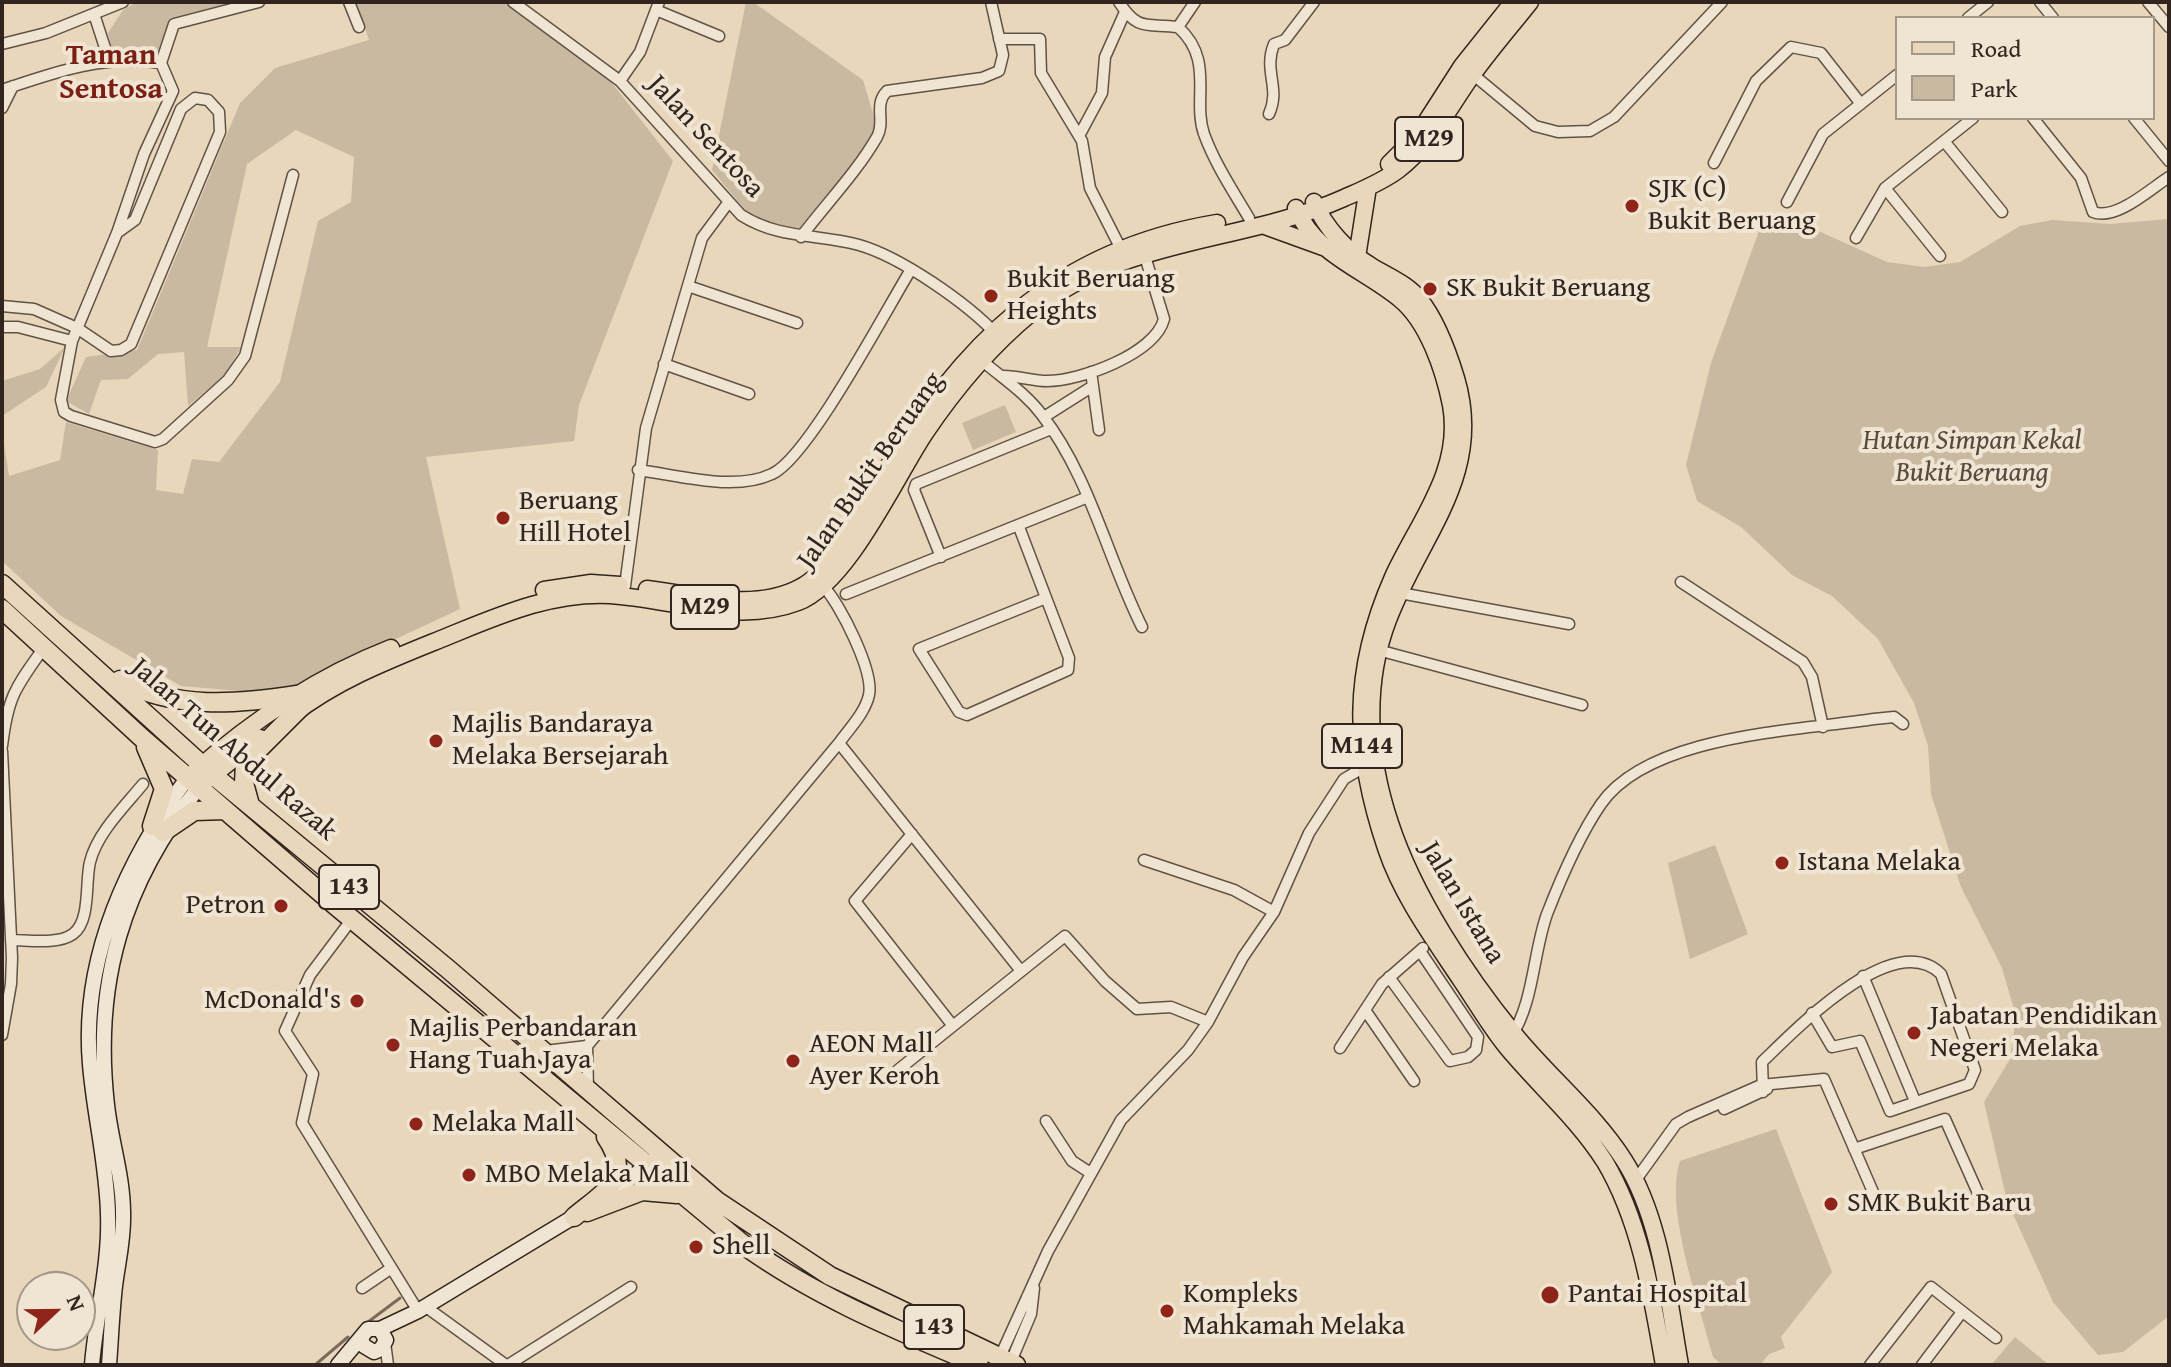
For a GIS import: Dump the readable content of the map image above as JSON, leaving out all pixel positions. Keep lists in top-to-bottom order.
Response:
{
  "streets": {
    "highway": ["Jalan Tun Abdul Razak", "143"],
    "main road": [
      "M29",
      "Jalan Bukit Beruang",
      "M144",
      "Jalan Istana"
    ],
    "street": ["Jalan Sentosa"]
  },
  "crossings": [
    ["Jalan Sentosa", "Jalan Bukit Beruang"],
    ["Jalan Bukit Beruang", "Jalan Tun Abdul Razak"],
    ["Jalan Bukit Beruang", "Jalan Istana"]
  ],
  "districts": ["Taman Sentosa"],
  "parks": ["Hutan Simpan Kekal Bukit Beruang"],
  "places": [
    "SJK (C) Bukit Beruang",
    "SK Bukit Beruang",
    "Bukit Beruang Heights",
    "Beruang Hill Hotel",
    "Majlis Bandaraya Melaka Bersejarah",
    "Istana Melaka",
    "Petron",
    "McDonald's",
    "Jabatan Pendidikan Negeri Melaka",
    "Majlis Perbandaran Hang Tuah Jaya",
    "AEON Mall Ayer Keroh",
    "Melaka Mall",
    "MBO Melaka Mall",
    "SMK Bukit Baru",
    "Shell",
    "Pantai Hospital",
    "Kompleks Mahkamah Melaka"
  ],
  "legend": ["Road", "Park"],
  "north": "right"
}
